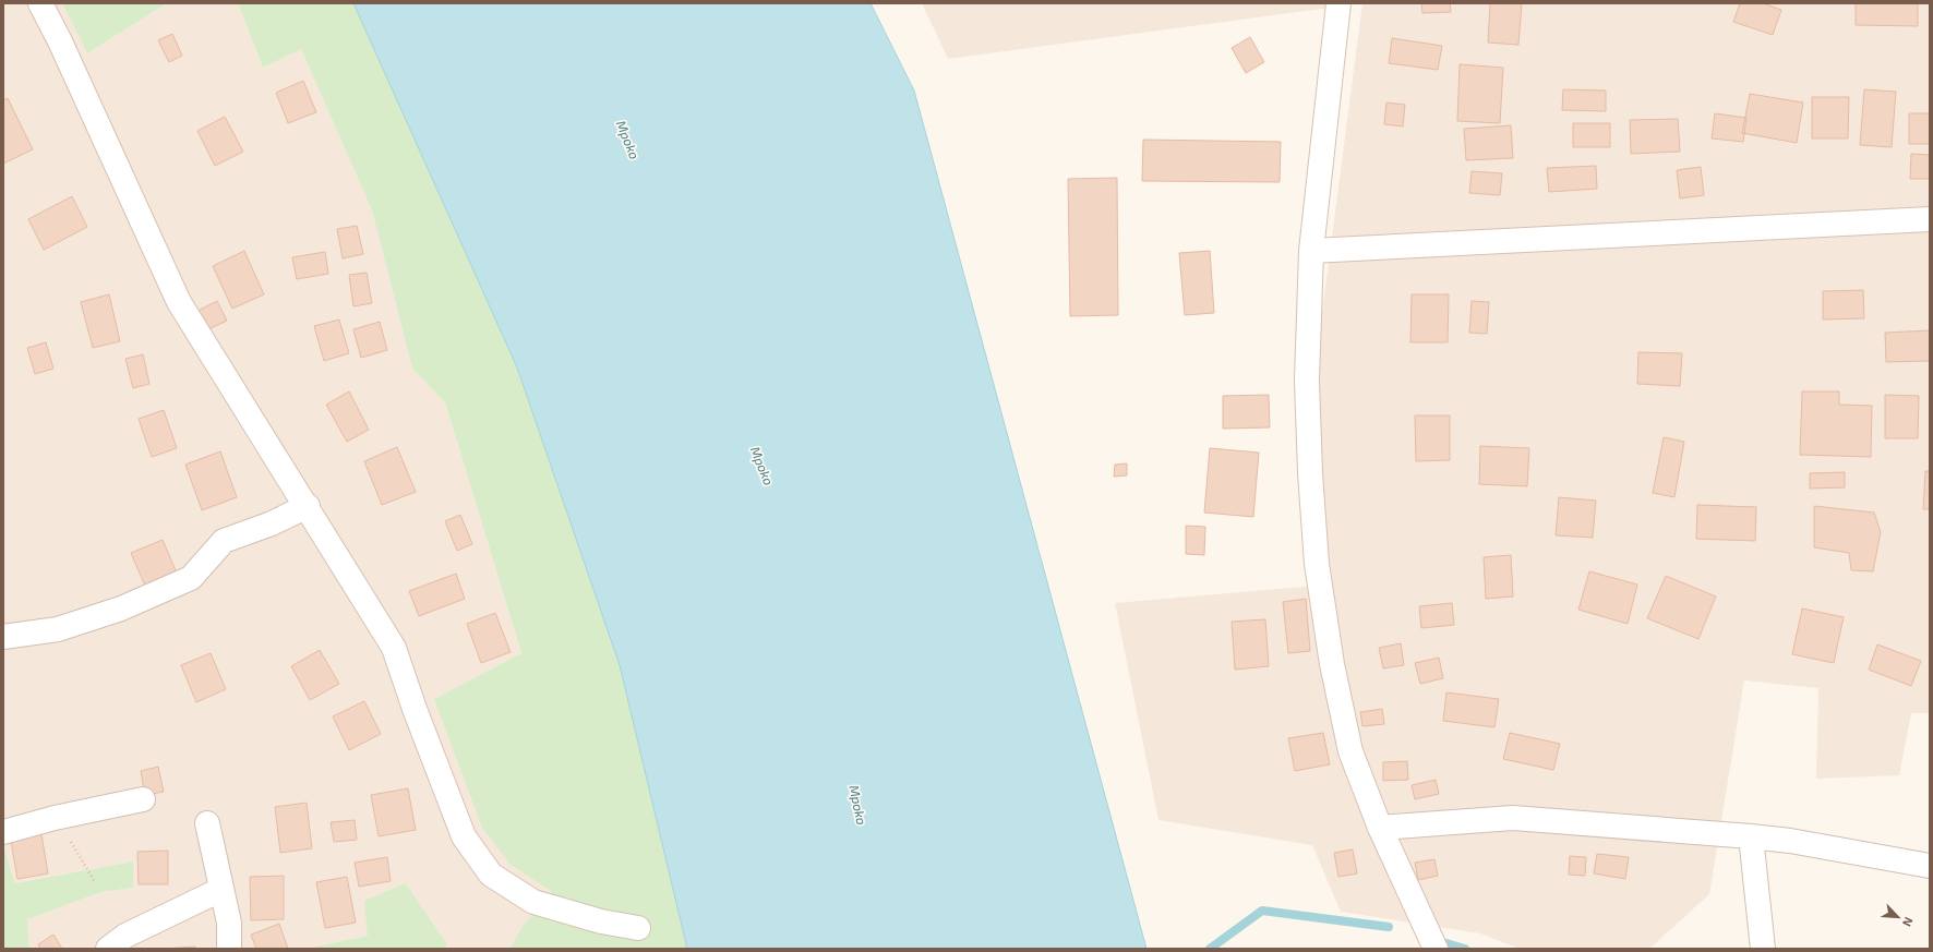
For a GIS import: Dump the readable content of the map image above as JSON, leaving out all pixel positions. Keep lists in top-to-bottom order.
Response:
{
  "water": ["Mpoko"],
  "north": "bottom right"
}
